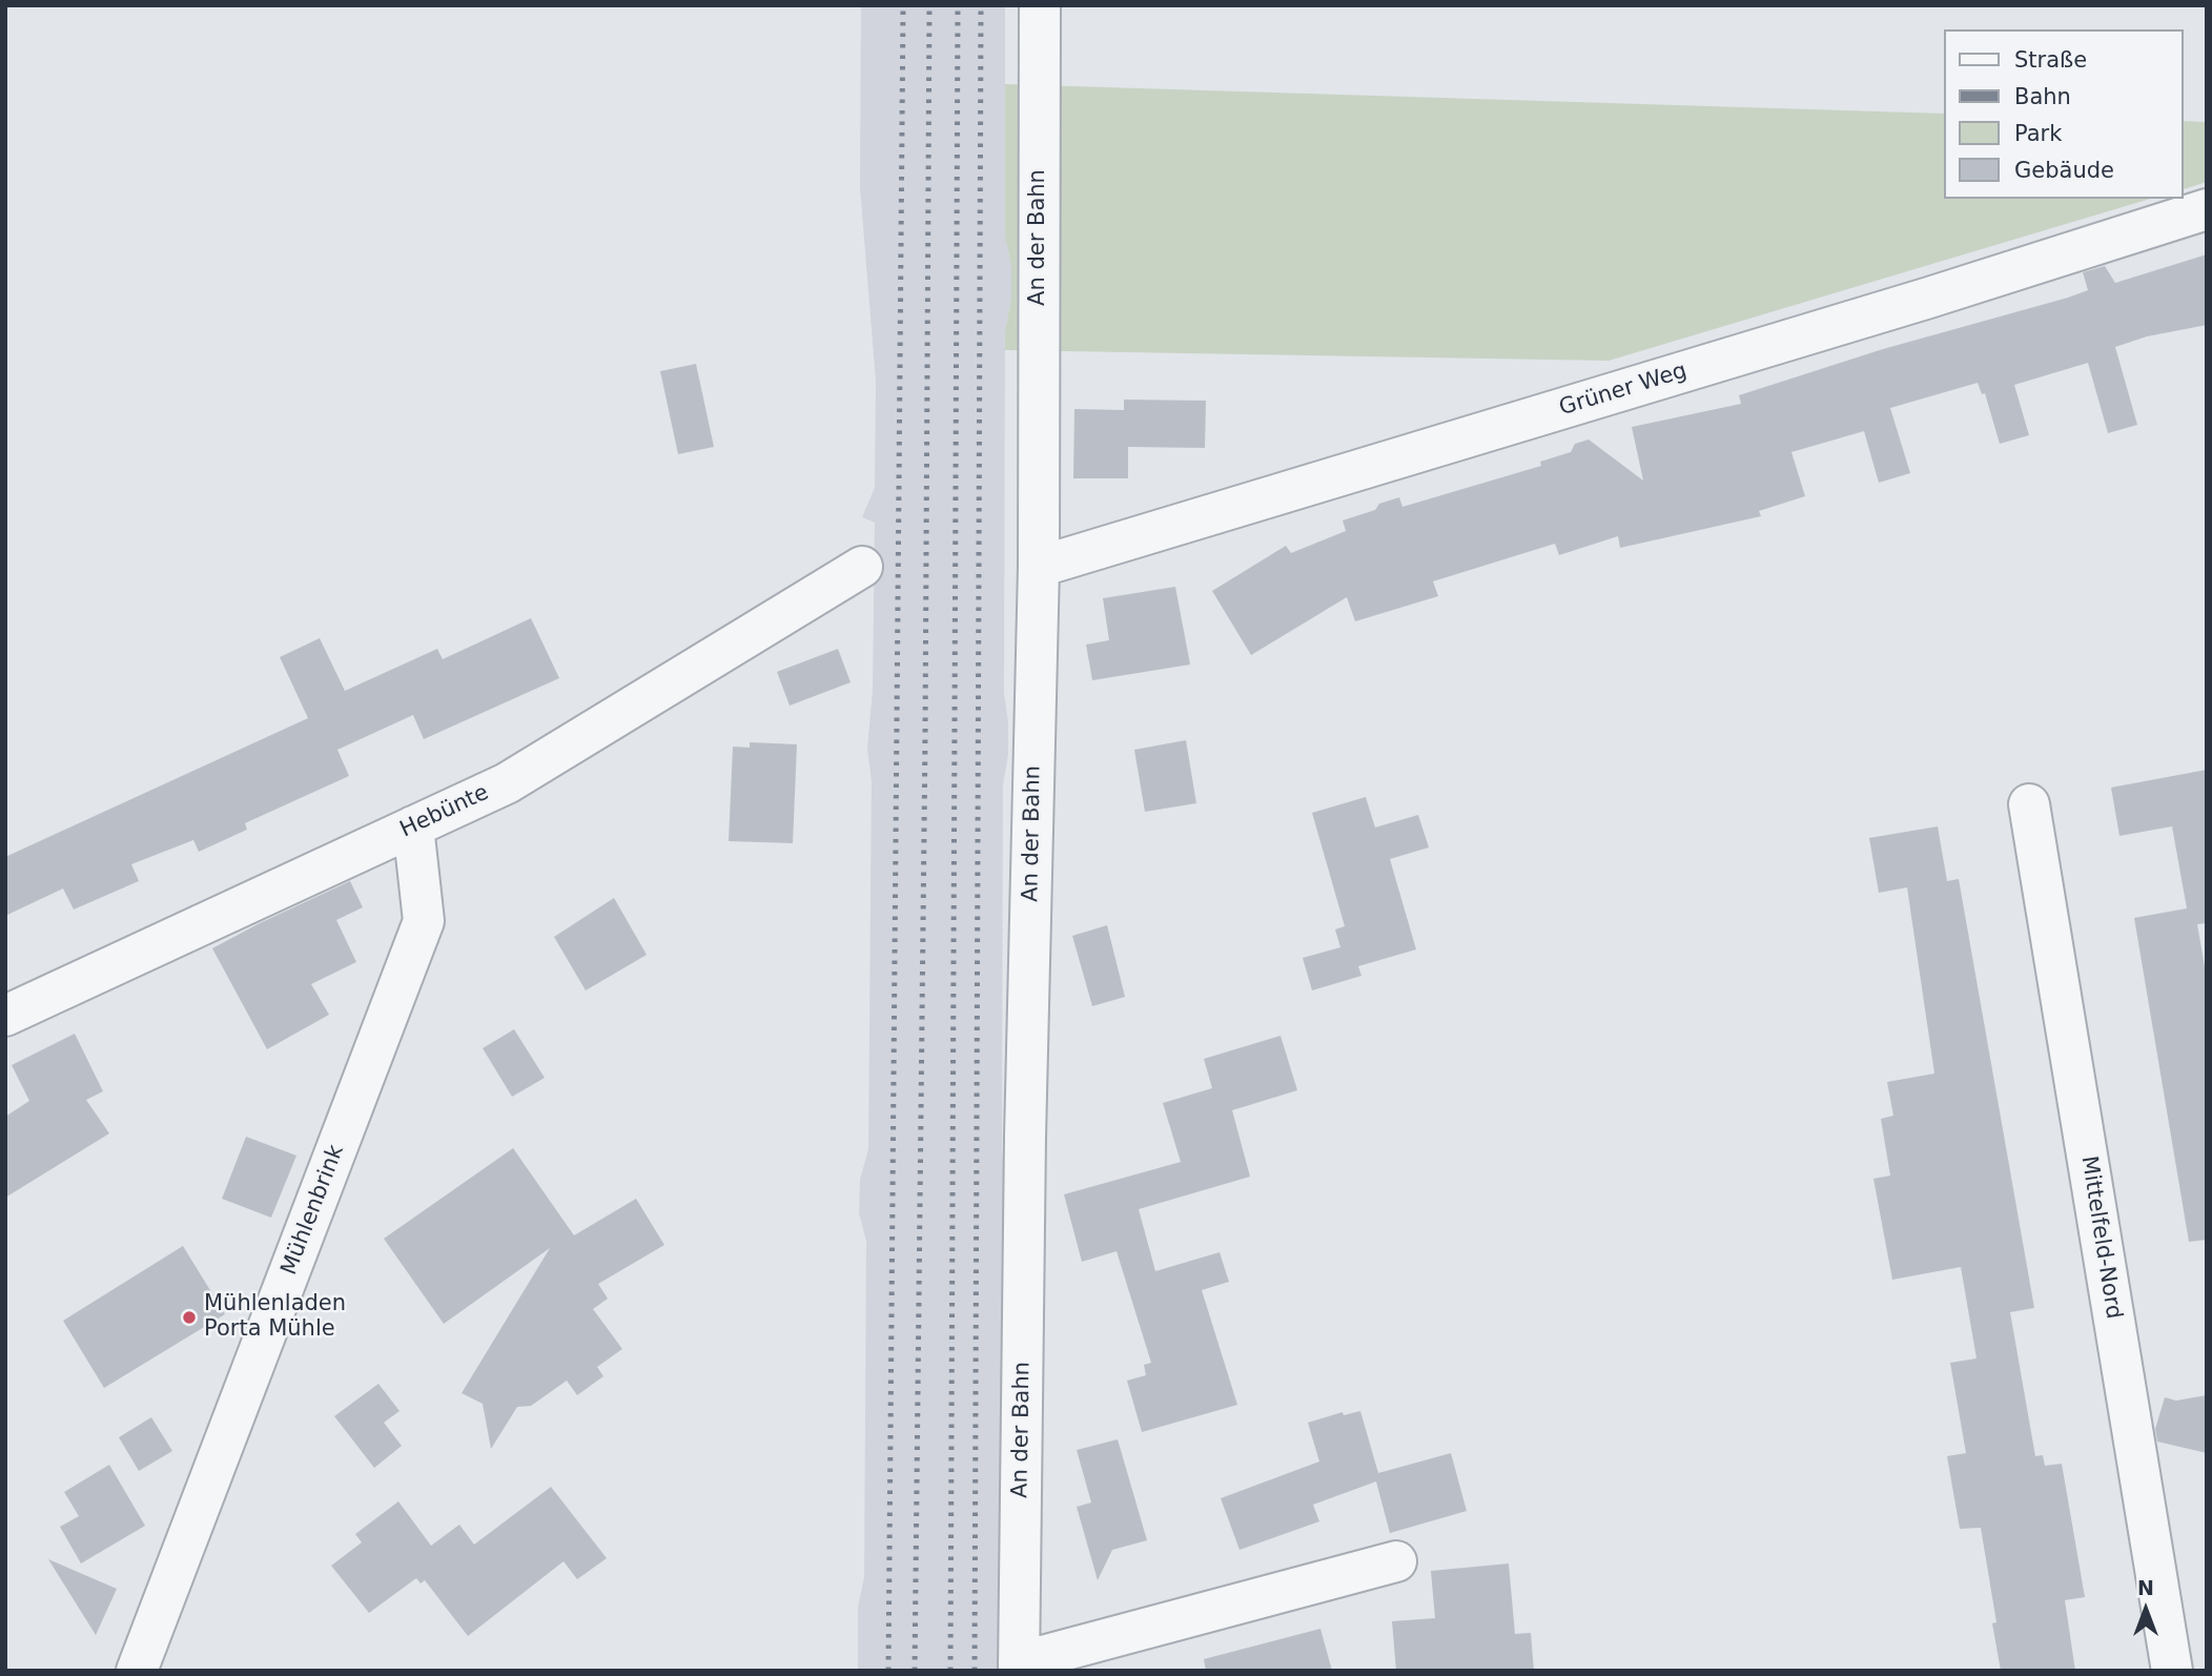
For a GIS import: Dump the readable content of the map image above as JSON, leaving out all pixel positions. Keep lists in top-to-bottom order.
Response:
{
  "streets": {
    "street": [
      "An der Bahn",
      "Grüner Weg",
      "Hebünte",
      "Mühlenbrink",
      "Mittelfeld-Nord"
    ]
  },
  "crossings": [
    ["An der Bahn", "Grüner Weg"],
    ["Hebünte", "Mühlenbrink"]
  ],
  "places": ["Mühlenladen Porta Mühle"],
  "legend": [
    "Straße",
    "Bahn",
    "Park",
    "Gebäude"
  ],
  "north": "top"
}
